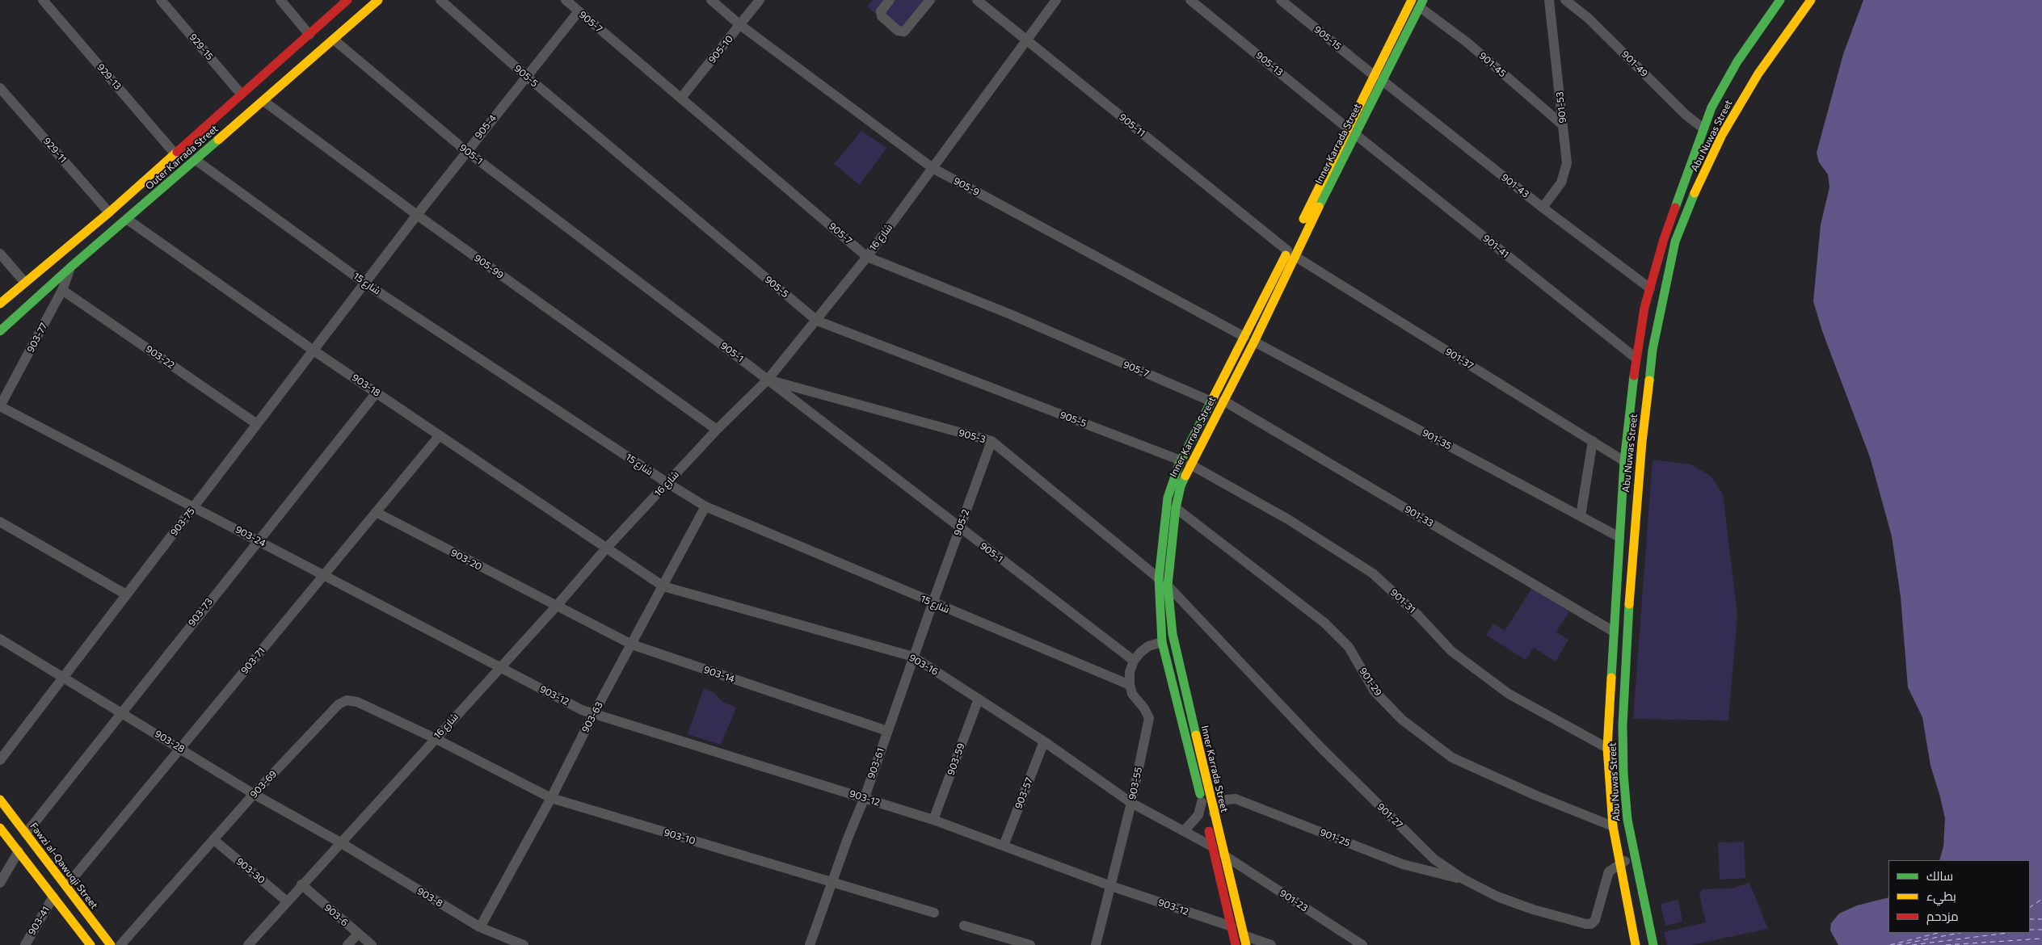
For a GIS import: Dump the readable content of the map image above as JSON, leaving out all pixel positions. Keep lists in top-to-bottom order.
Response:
{
  "streets": {
    "main road": [
      "Abu Nuwas Street",
      "Inner Karrada Street",
      "Outer Karrada Street",
      "Fawzi al-Qawuqji Street"
    ],
    "street": [
      "905-7",
      "905-15",
      "929-15",
      "905-10",
      "905-13",
      "901-49",
      "901-45",
      "905-5",
      "929-13",
      "901-53",
      "905-11",
      "905-4",
      "929-11",
      "905-1",
      "901-43",
      "905-9",
      "شارع 16",
      "901-41",
      "905-99",
      "شارع 15",
      "903-77",
      "903-22",
      "901-37",
      "903-18",
      "905-3",
      "901-35",
      "901-33",
      "903-75",
      "905-2",
      "903-24",
      "903-20",
      "901-31",
      "903-73",
      "903-71",
      "903-16",
      "903-14",
      "901-29",
      "903-12",
      "903-63",
      "903-28",
      "903-59",
      "903-61",
      "903-55",
      "903-69",
      "903-57",
      "901-27",
      "903-10",
      "901-25",
      "903-30",
      "903-8",
      "901-23",
      "903-6",
      "903-41"
    ]
  },
  "crossings": [
    ["905-7", "905-10"],
    ["905-7", "905-4"],
    ["905-7", "Inner Karrada Street"],
    ["905-7", "شارع 16"],
    ["905-15", "Inner Karrada Street"],
    ["905-15", "901-43"],
    ["929-15", "Outer Karrada Street"],
    ["905-10", "905-9"],
    ["905-13", "Inner Karrada Street"],
    ["905-13", "901-41"],
    ["901-49", "Abu Nuwas Street"],
    ["901-45", "901-53"],
    ["901-45", "Inner Karrada Street"],
    ["905-5", "905-4"],
    ["905-5", "Inner Karrada Street"],
    ["905-5", "شارع 16"],
    ["905-5", "901-31"],
    ["929-13", "Outer Karrada Street"],
    ["901-53", "901-43"],
    ["905-11", "Inner Karrada Street"],
    ["905-11", "شارع 16"],
    ["905-11", "901-37"],
    ["905-4", "905-1"],
    ["905-4", "905-99"],
    ["905-4", "شارع 15"],
    ["905-4", "903-75"],
    ["Abu Nuwas Street", "901-43"],
    ["Abu Nuwas Street", "901-41"],
    ["Abu Nuwas Street", "901-37"],
    ["Abu Nuwas Street", "901-35"],
    ["Abu Nuwas Street", "901-33"],
    ["Abu Nuwas Street", "901-31"],
    ["Abu Nuwas Street", "901-29"],
    ["Abu Nuwas Street", "901-27"],
    ["Inner Karrada Street", "901-43"],
    ["Inner Karrada Street", "905-9"],
    ["Inner Karrada Street", "901-41"],
    ["Inner Karrada Street", "901-37"],
    ["Inner Karrada Street", "905-3"],
    ["Inner Karrada Street", "901-35"],
    ["Inner Karrada Street", "901-33"],
    ["Inner Karrada Street", "901-31"],
    ["Inner Karrada Street", "903-16"],
    ["Inner Karrada Street", "901-29"],
    ["Inner Karrada Street", "903-12"],
    ["Inner Karrada Street", "901-27"],
    ["Inner Karrada Street", "901-25"],
    ["Inner Karrada Street", "901-23"],
    ["929-11", "Outer Karrada Street"],
    ["905-1", "Outer Karrada Street"],
    ["905-1", "شارع 16"],
    ["905-1", "905-3"],
    ["905-1", "905-2"],
    ["Outer Karrada Street", "905-99"],
    ["Outer Karrada Street", "شارع 15"],
    ["Outer Karrada Street", "903-77"],
    ["Outer Karrada Street", "903-18"],
    ["905-9", "شارع 16"],
    ["شارع 16", "905-99"],
    ["شارع 16", "شارع 15"],
    ["شارع 16", "903-18"],
    ["شارع 16", "905-3"],
    ["شارع 16", "903-24"],
    ["شارع 16", "903-20"],
    ["شارع 16", "903-16"],
    ["شارع 16", "903-14"],
    ["شارع 16", "903-12"],
    ["شارع 16", "903-28"],
    ["شارع 16", "903-69"],
    ["شارع 16", "903-10"],
    ["شارع 16", "903-30"],
    ["شارع 16", "903-8"],
    ["شارع 16", "903-6"],
    ["شارع 15", "903-75"],
    ["شارع 15", "905-2"],
    ["شارع 15", "903-63"],
    ["شارع 15", "903-61"],
    ["شارع 15", "903-55"],
    ["903-77", "903-22"],
    ["903-77", "903-24"],
    ["903-22", "903-75"],
    ["903-18", "903-75"],
    ["903-18", "903-73"],
    ["903-18", "903-71"],
    ["903-18", "903-16"],
    ["905-3", "905-2"],
    ["903-75", "903-24"],
    ["903-75", "903-28"],
    ["905-2", "903-61"],
    ["903-24", "903-73"],
    ["903-24", "903-71"],
    ["903-24", "903-12"],
    ["903-20", "903-71"],
    ["903-20", "903-14"],
    ["903-73", "903-28"],
    ["903-73", "Fawzi al-Qawuqji Street"],
    ["903-71", "903-28"],
    ["903-71", "Fawzi al-Qawuqji Street"],
    ["903-16", "903-63"],
    ["903-16", "903-59"],
    ["903-16", "903-61"],
    ["903-16", "903-55"],
    ["903-16", "903-57"],
    ["903-14", "903-63"],
    ["903-14", "903-61"],
    ["903-12", "903-63"],
    ["903-12", "903-59"],
    ["903-12", "903-61"],
    ["903-12", "903-55"],
    ["903-12", "903-57"],
    ["903-63", "903-10"],
    ["903-63", "903-8"],
    ["903-28", "903-69"],
    ["903-28", "903-8"],
    ["903-61", "903-10"],
    ["903-69", "903-10"],
    ["903-69", "903-30"],
    ["901-27", "901-25"]
  ],
  "legend": ["سالك", "بطيء", "مزدحم"]
}
